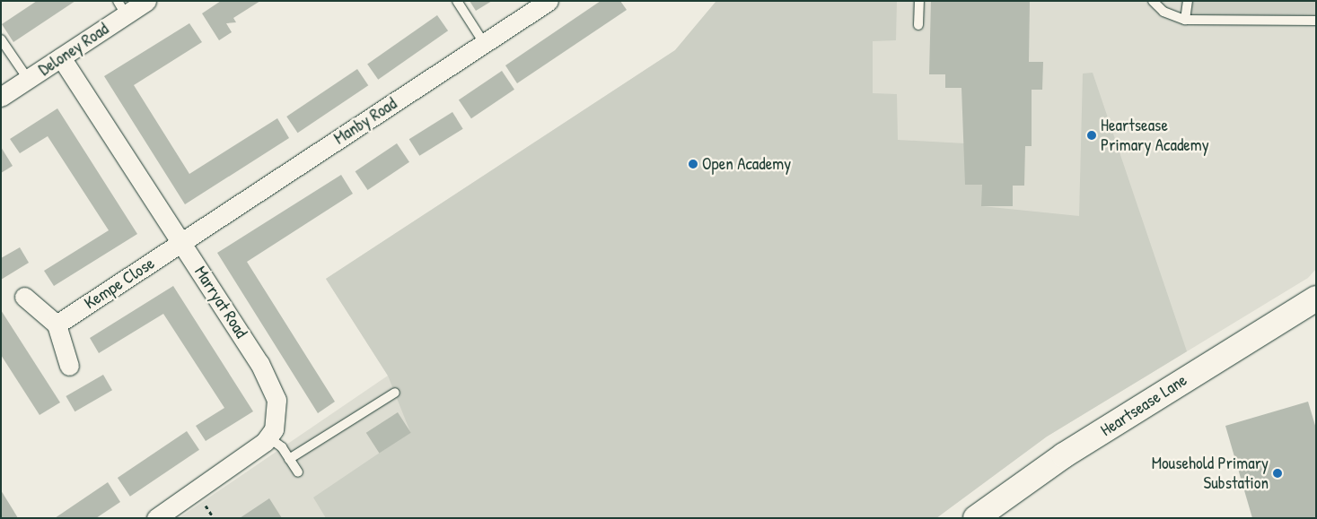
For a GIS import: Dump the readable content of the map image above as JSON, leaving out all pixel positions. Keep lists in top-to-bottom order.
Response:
{
  "streets": {
    "highway": ["Heartsease Lane"],
    "street": [
      "Deloney Road",
      "Manby Road",
      "Kempe Close",
      "Marryat Road"
    ]
  },
  "crossings": [
    ["Deloney Road", "Marryat Road"],
    ["Manby Road", "Kempe Close"],
    ["Manby Road", "Marryat Road"],
    ["Kempe Close", "Marryat Road"]
  ],
  "places": ["Heartsease Primary Academy", "Open Academy", "Mousehold Primary Substation"]
}
